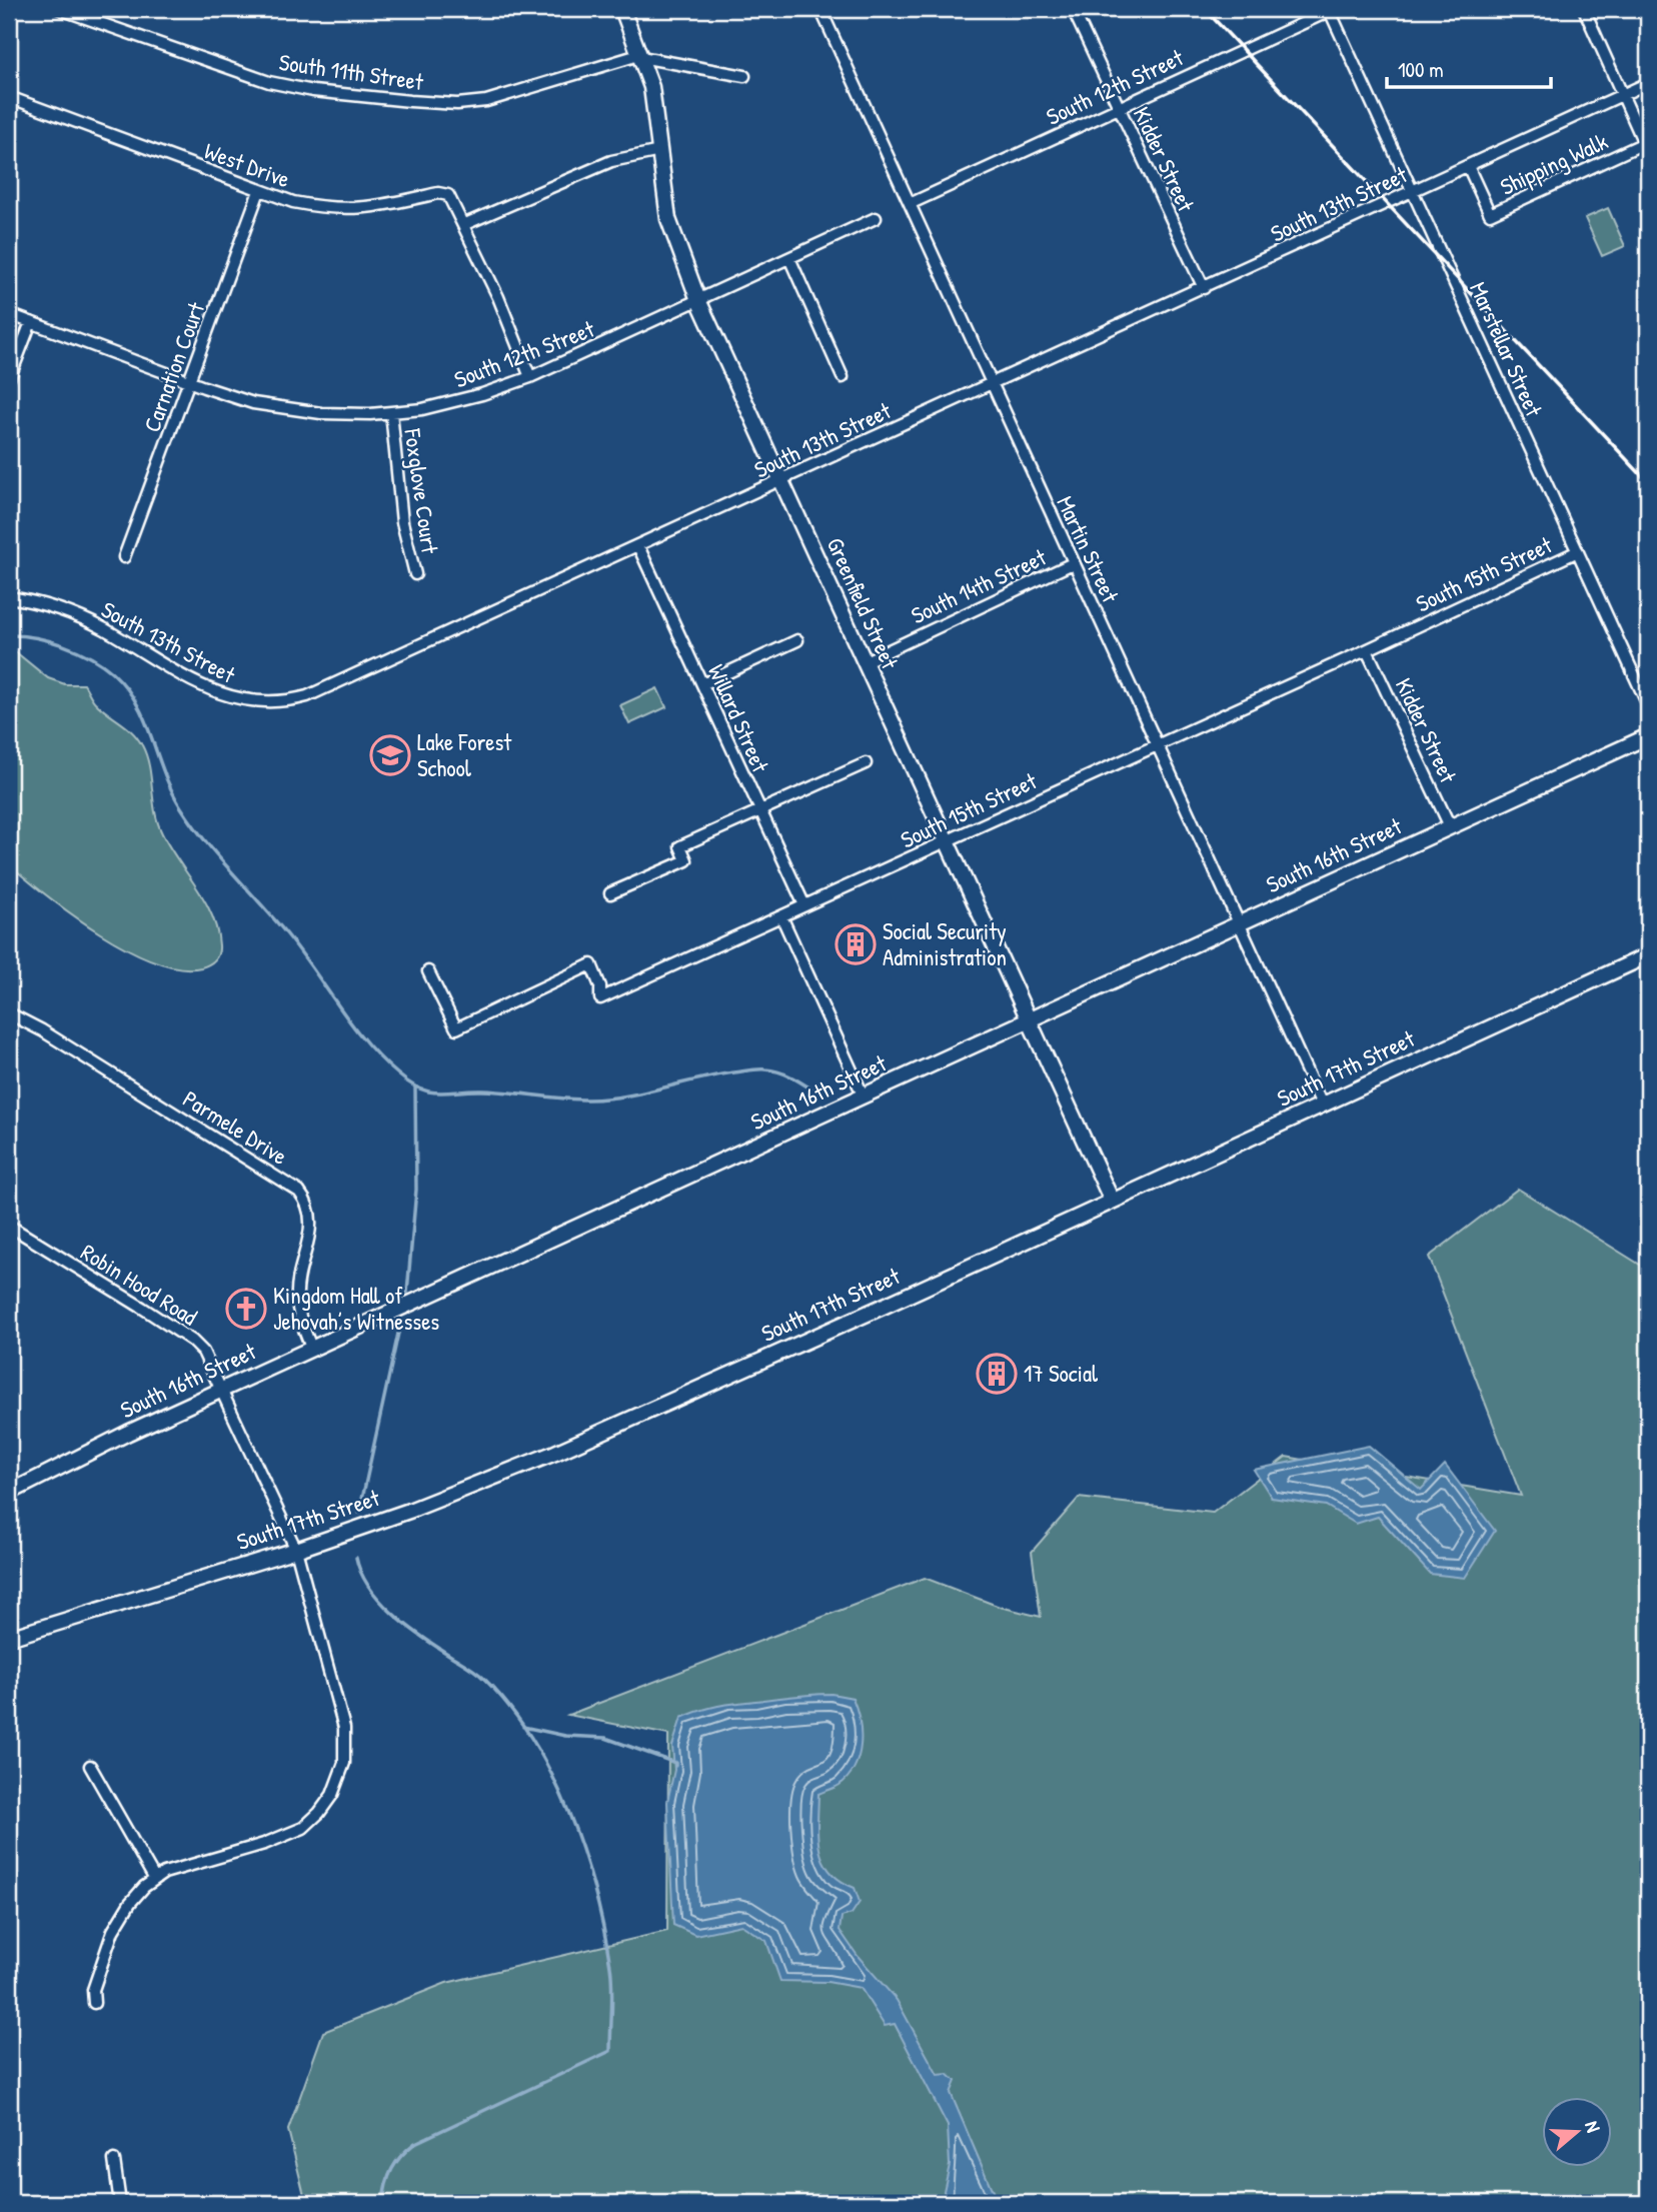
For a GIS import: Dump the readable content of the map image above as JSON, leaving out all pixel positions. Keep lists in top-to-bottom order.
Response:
{
  "streets": {
    "main road": ["Greenfield Street", "South 16th Street", "South 17th Street"],
    "street": [
      "South 11th Street",
      "South 12th Street",
      "Kidder Street",
      "Shipping Walk",
      "West Drive",
      "South 13th Street",
      "Marstellar Street",
      "Carnation Court",
      "Foxglove Court",
      "Martin Street",
      "South 15th Street",
      "South 14th Street",
      "Willard Street",
      "Parmele Drive",
      "Robin Hood Road"
    ]
  },
  "crossings": [
    ["South 11th Street", "Greenfield Street"],
    ["South 12th Street", "Kidder Street"],
    ["South 12th Street", "Marstellar Street"],
    ["South 12th Street", "Carnation Court"],
    ["South 12th Street", "Foxglove Court"],
    ["South 12th Street", "Martin Street"],
    ["South 12th Street", "Greenfield Street"],
    ["Kidder Street", "South 13th Street"],
    ["Kidder Street", "South 15th Street"],
    ["Kidder Street", "South 16th Street"],
    ["Shipping Walk", "South 13th Street"],
    ["West Drive", "Carnation Court"],
    ["South 13th Street", "Marstellar Street"],
    ["South 13th Street", "Martin Street"],
    ["South 13th Street", "Greenfield Street"],
    ["South 13th Street", "Willard Street"],
    ["Marstellar Street", "South 15th Street"],
    ["Martin Street", "South 15th Street"],
    ["Martin Street", "South 14th Street"],
    ["Martin Street", "South 16th Street"],
    ["Martin Street", "South 17th Street"],
    ["South 15th Street", "Greenfield Street"],
    ["South 15th Street", "Willard Street"],
    ["South 14th Street", "Greenfield Street"],
    ["Greenfield Street", "South 16th Street"],
    ["Greenfield Street", "South 17th Street"],
    ["South 16th Street", "Parmele Drive"],
    ["South 16th Street", "Robin Hood Road"],
    ["South 17th Street", "Robin Hood Road"]
  ],
  "places": {
    "school or university": ["Lake Forest School"],
    "building": ["Social Security Administration", "17 Social"],
    "church": ["Kingdom Hall of Jehovah’s Witnesses"]
  },
  "scale_bar": "100 m",
  "north": "right"
}
